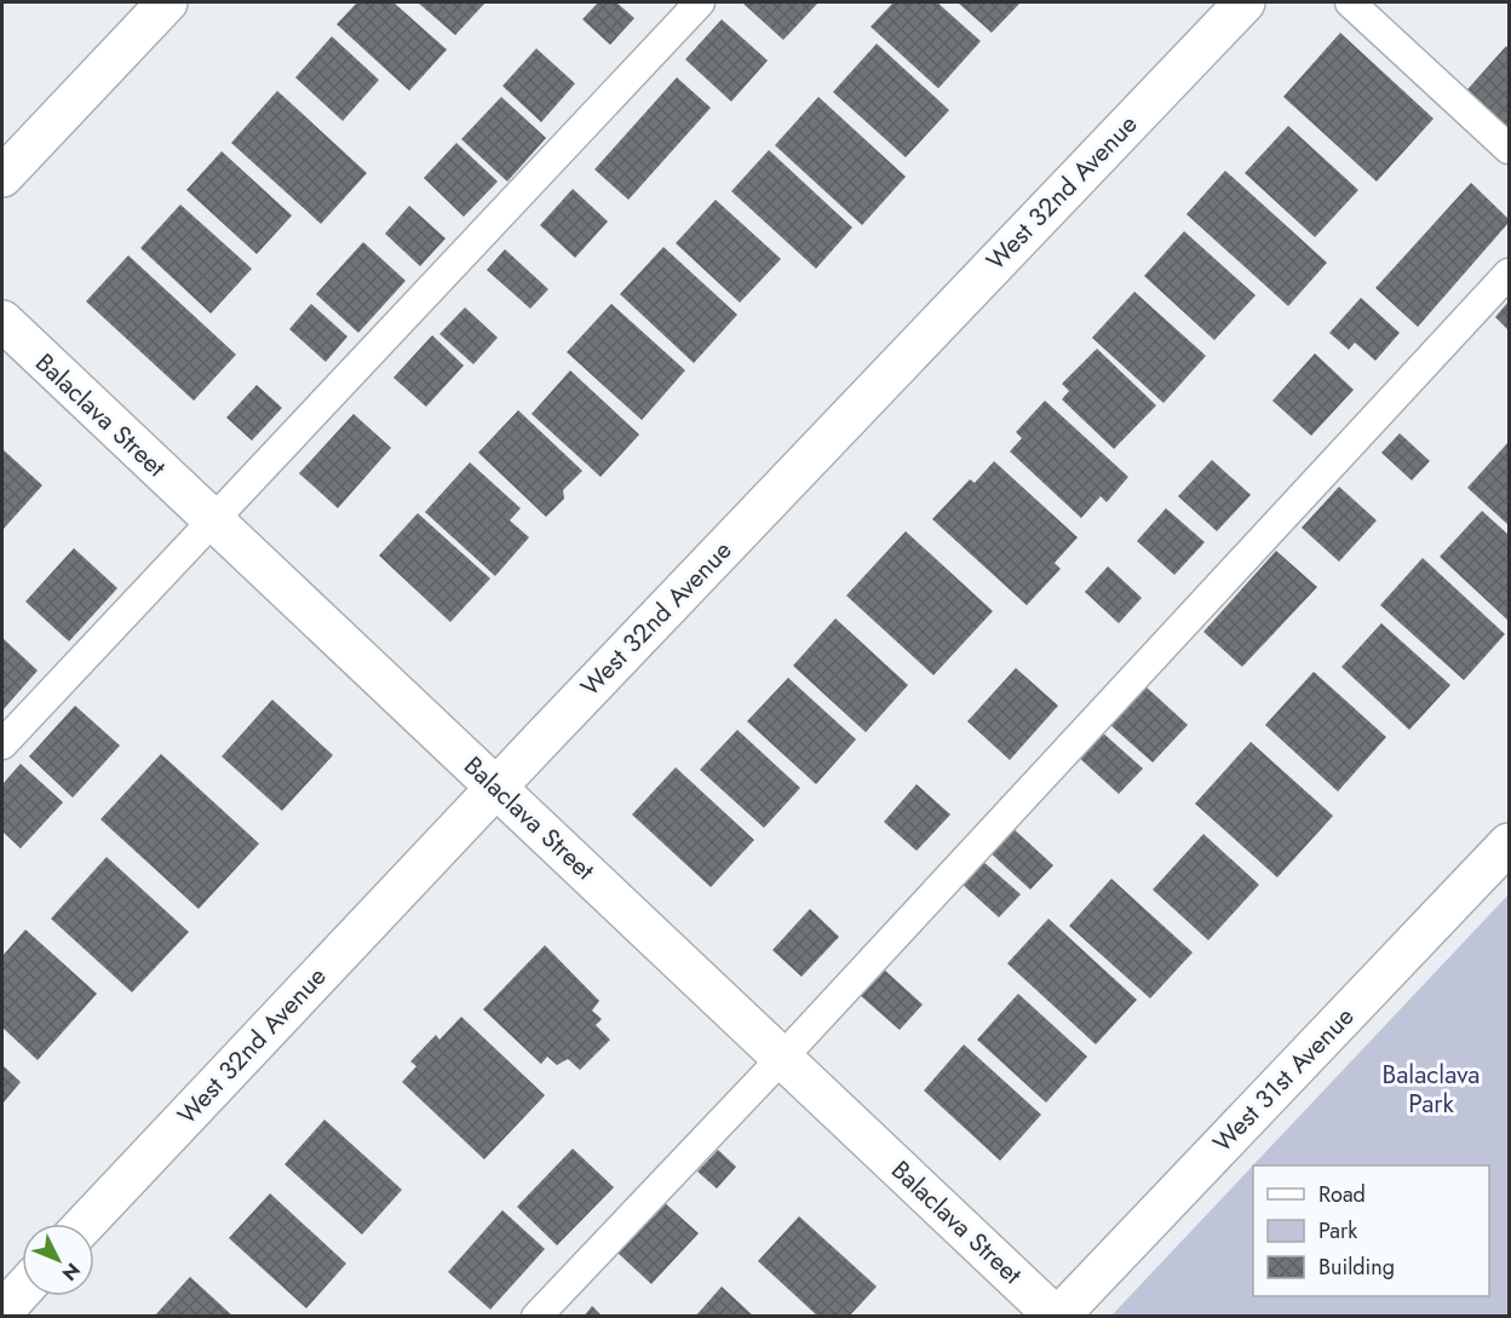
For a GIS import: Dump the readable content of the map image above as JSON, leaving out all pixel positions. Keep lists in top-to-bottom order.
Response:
{
  "streets": {
    "street": ["West 32nd Avenue", "Balaclava Street", "West 31st Avenue"]
  },
  "crossings": [
    ["West 32nd Avenue", "Balaclava Street"],
    ["Balaclava Street", "West 31st Avenue"]
  ],
  "parks": ["Balaclava Park"],
  "legend": ["Road", "Park", "Building"],
  "north": "bottom right"
}
